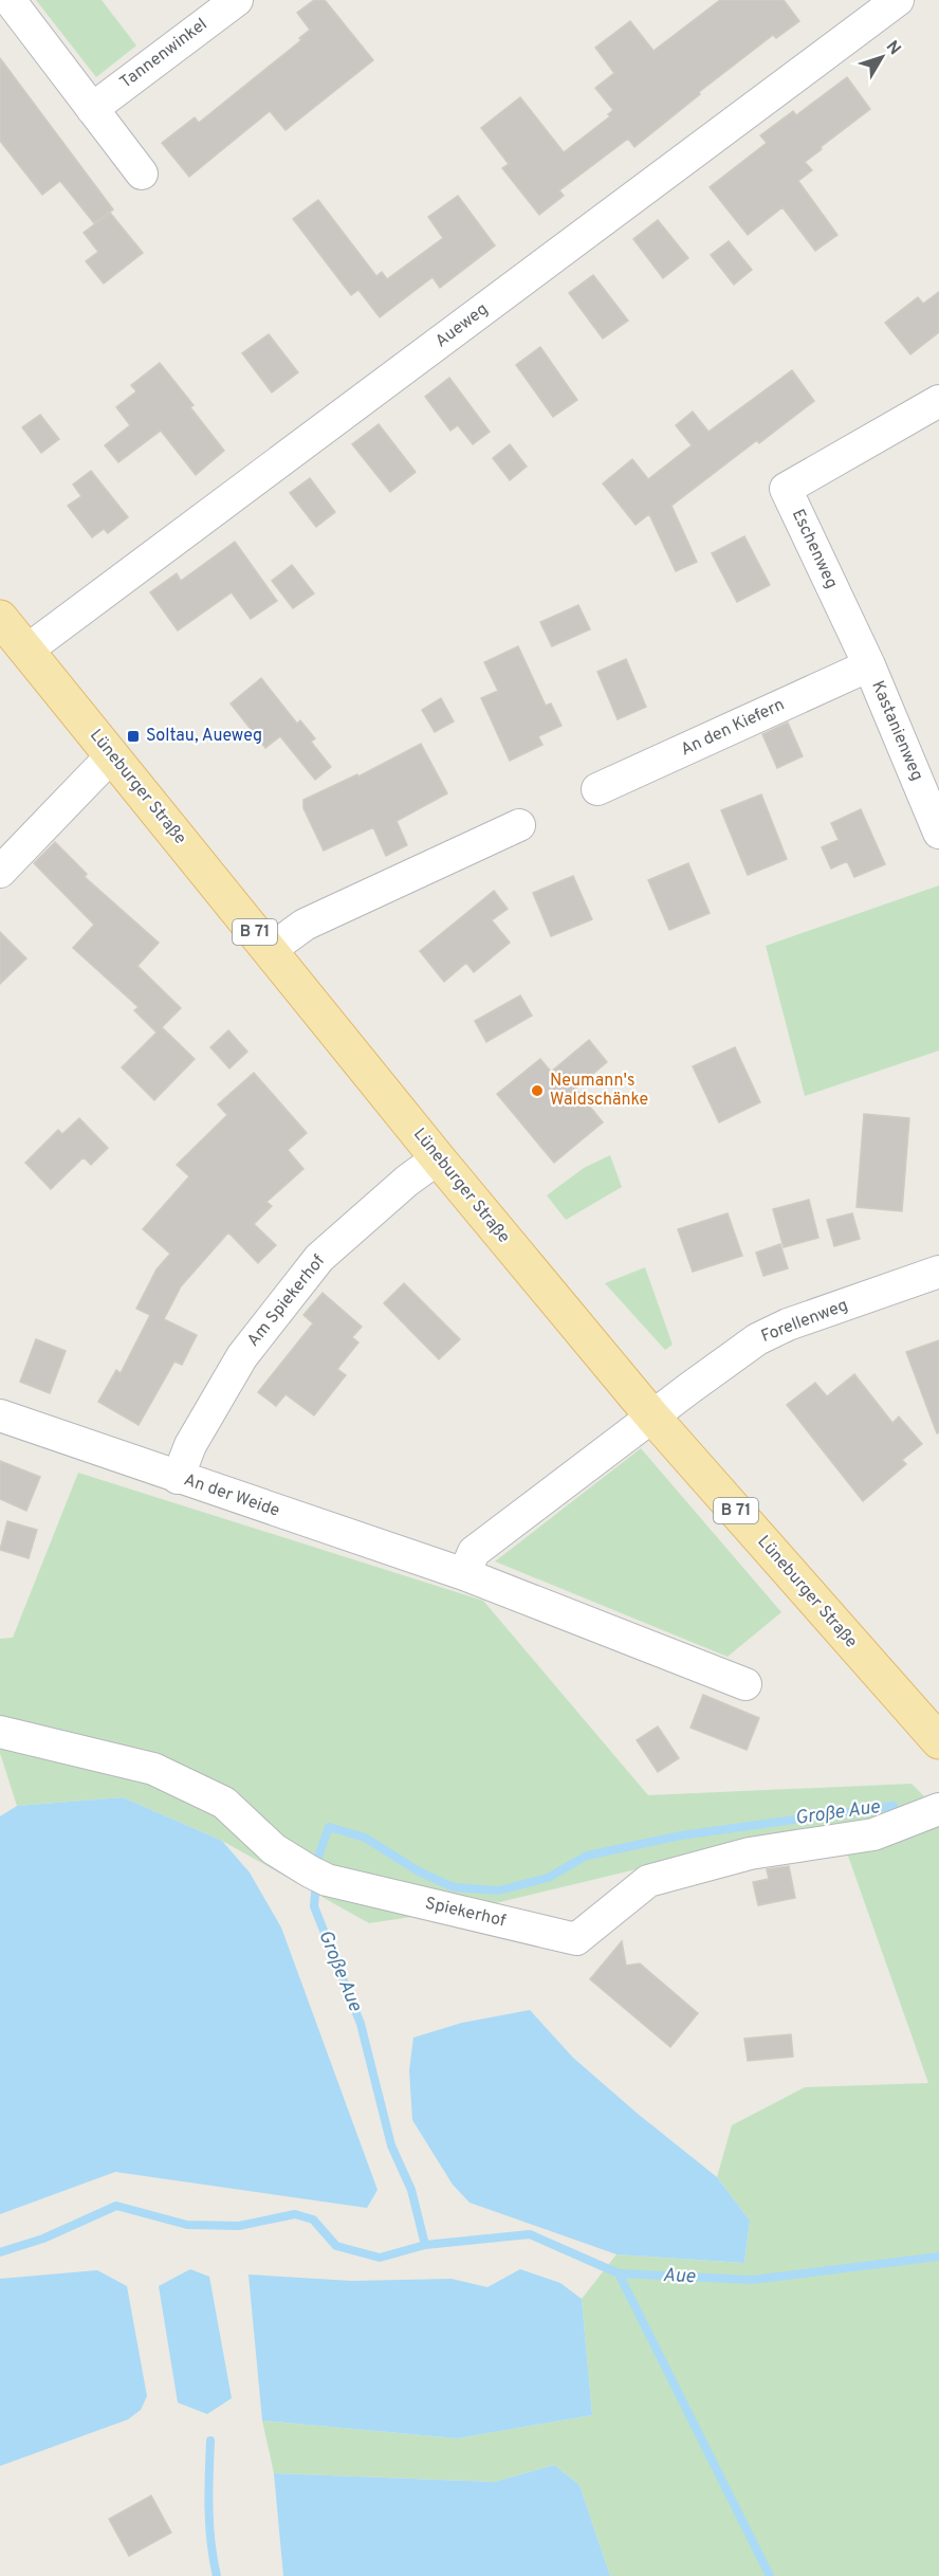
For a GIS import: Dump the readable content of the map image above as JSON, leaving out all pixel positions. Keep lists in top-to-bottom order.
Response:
{
  "streets": {
    "main road": ["Lüneburger Straße", "B 71"],
    "street": [
      "Tannenwinkel",
      "Aueweg",
      "Eschenweg",
      "An den Kiefern",
      "Kastanienweg",
      "Am Spiekerhof",
      "Forellenweg",
      "An der Weide",
      "Spiekerhof"
    ]
  },
  "crossings": [
    ["Aueweg", "Lüneburger Straße"],
    ["Eschenweg", "An den Kiefern"],
    ["Eschenweg", "Kastanienweg"],
    ["An den Kiefern", "Kastanienweg"],
    ["Lüneburger Straße", "Am Spiekerhof"],
    ["Lüneburger Straße", "Forellenweg"],
    ["Am Spiekerhof", "An der Weide"]
  ],
  "water": ["Große Aue", "Aue"],
  "places": {
    "transit": ["Soltau, Aueweg"],
    "other": ["Neumann's Waldschänke"]
  },
  "north": "top right"
}
